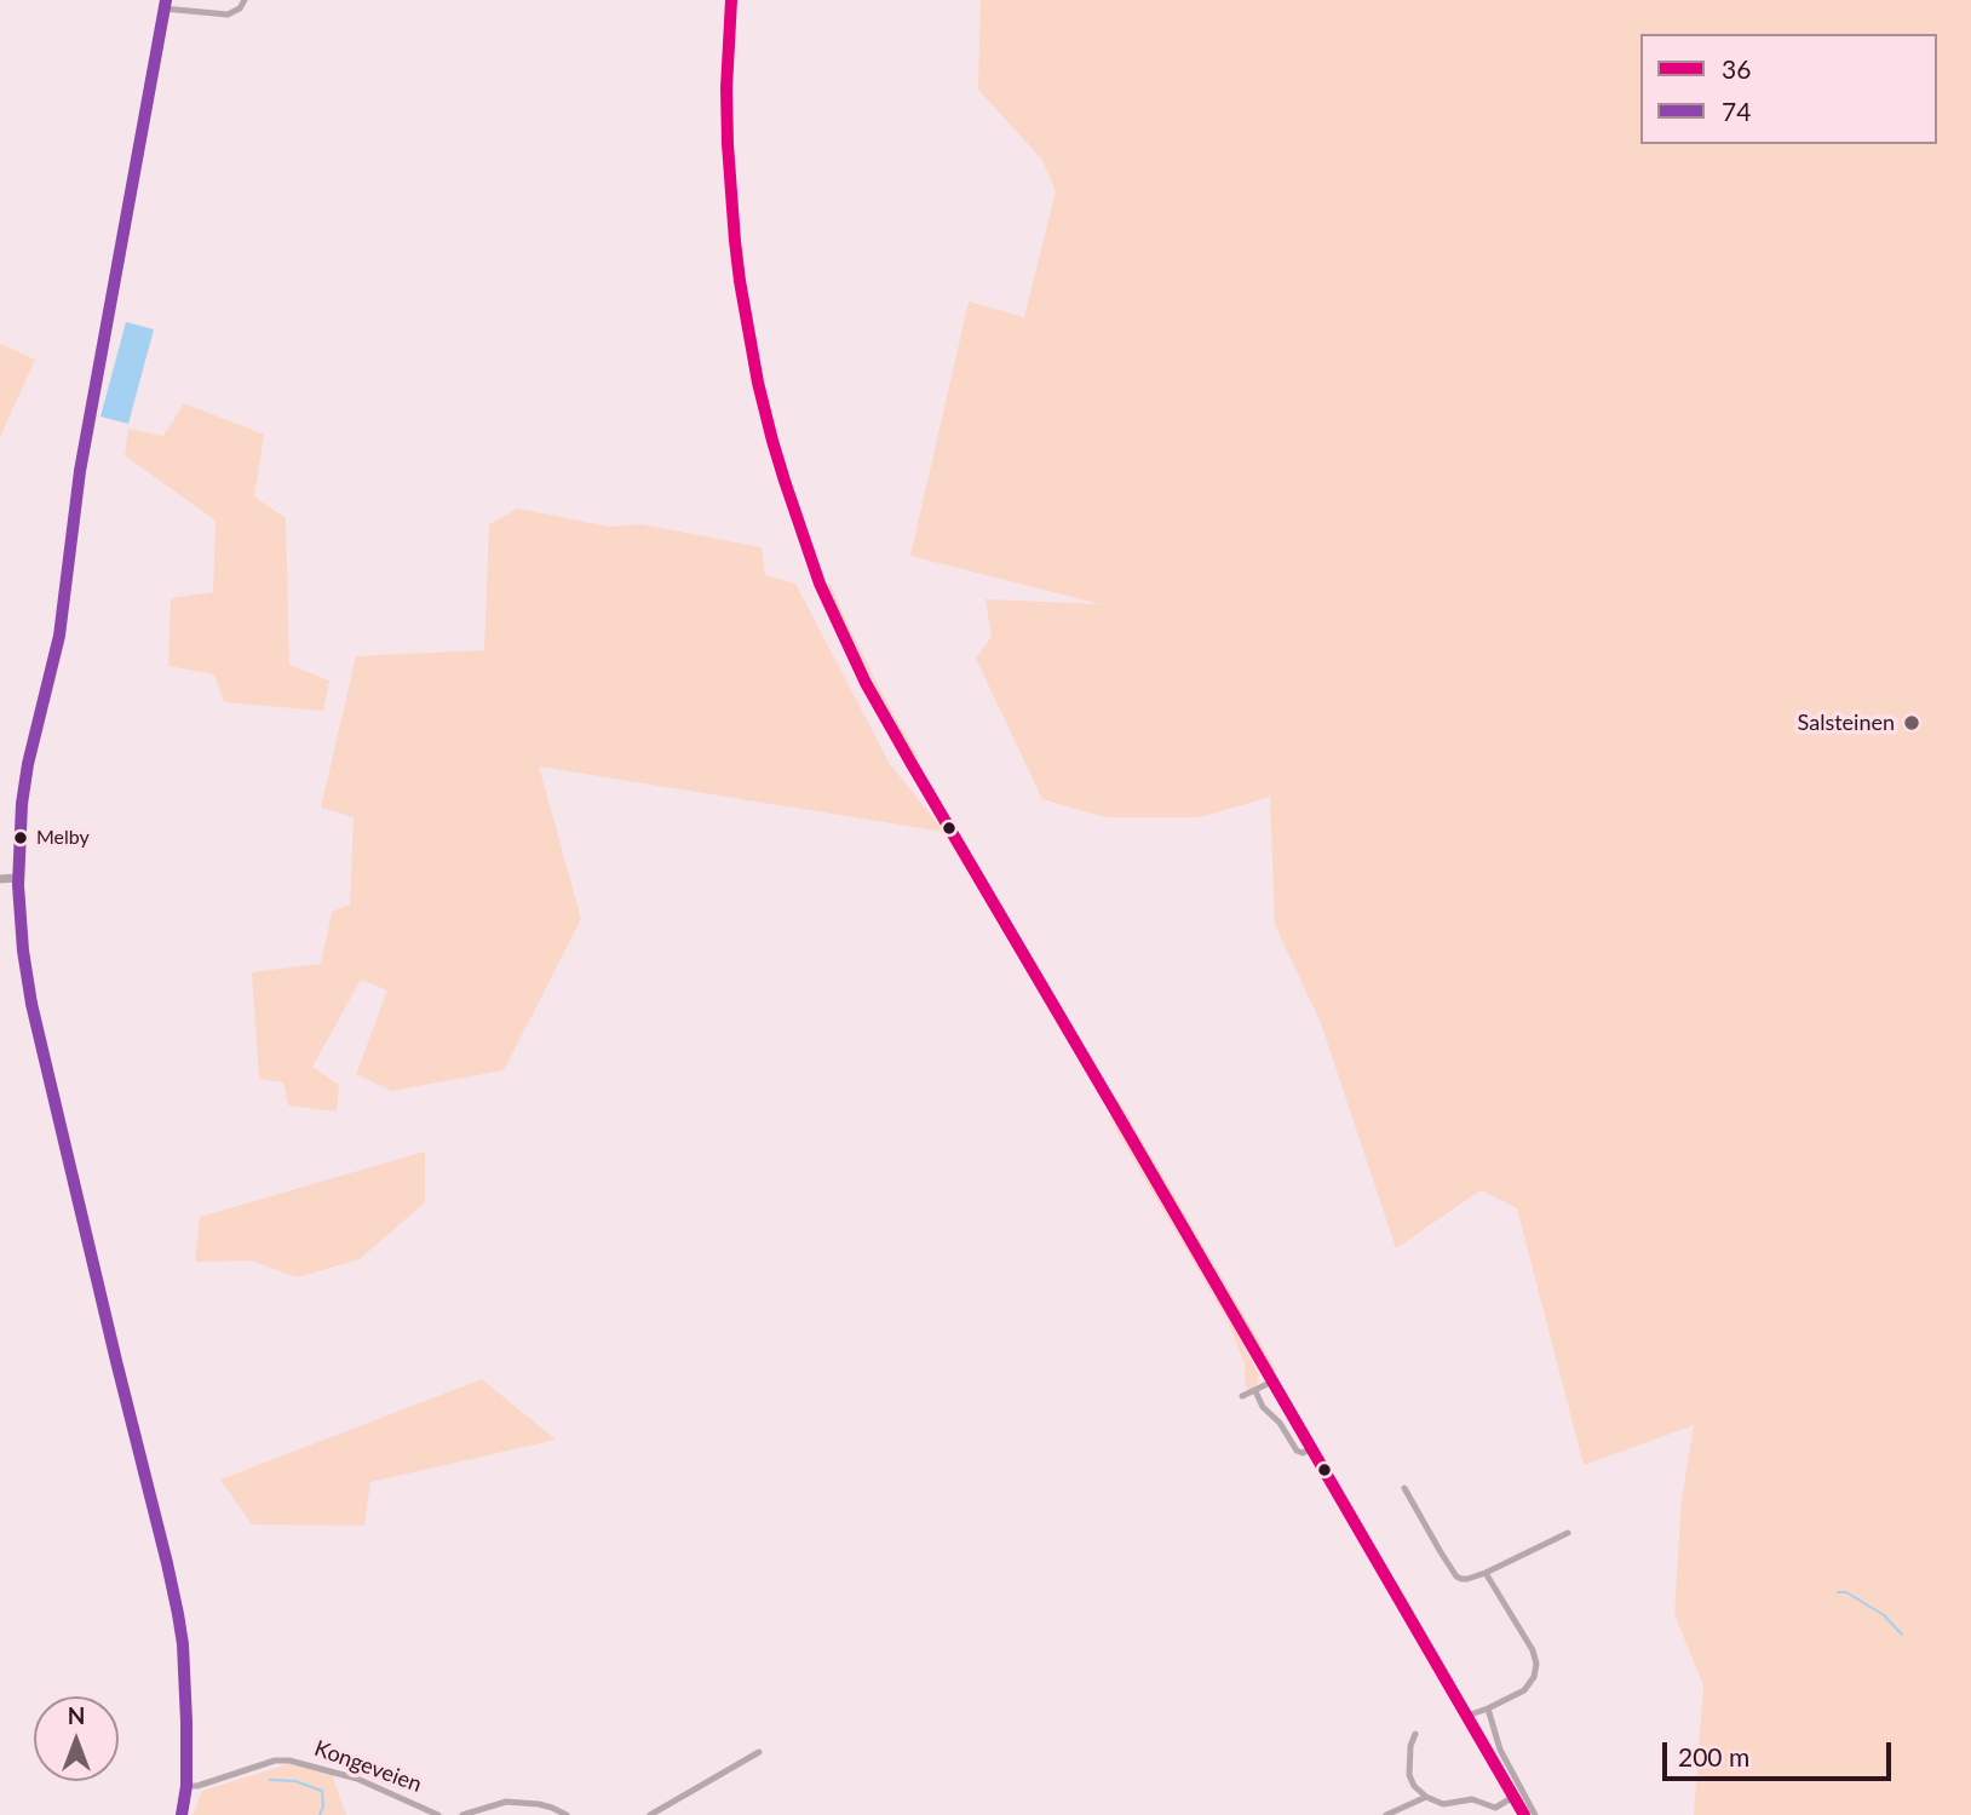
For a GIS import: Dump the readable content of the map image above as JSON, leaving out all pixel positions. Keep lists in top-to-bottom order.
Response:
{
  "streets": {
    "street": ["Kongeveien"]
  },
  "places": ["Salsteinen", "Melby"],
  "lines": ["transit line 36", "transit line 74"],
  "legend": ["36", "74"],
  "scale_bar": "200 m",
  "north": "top"
}
